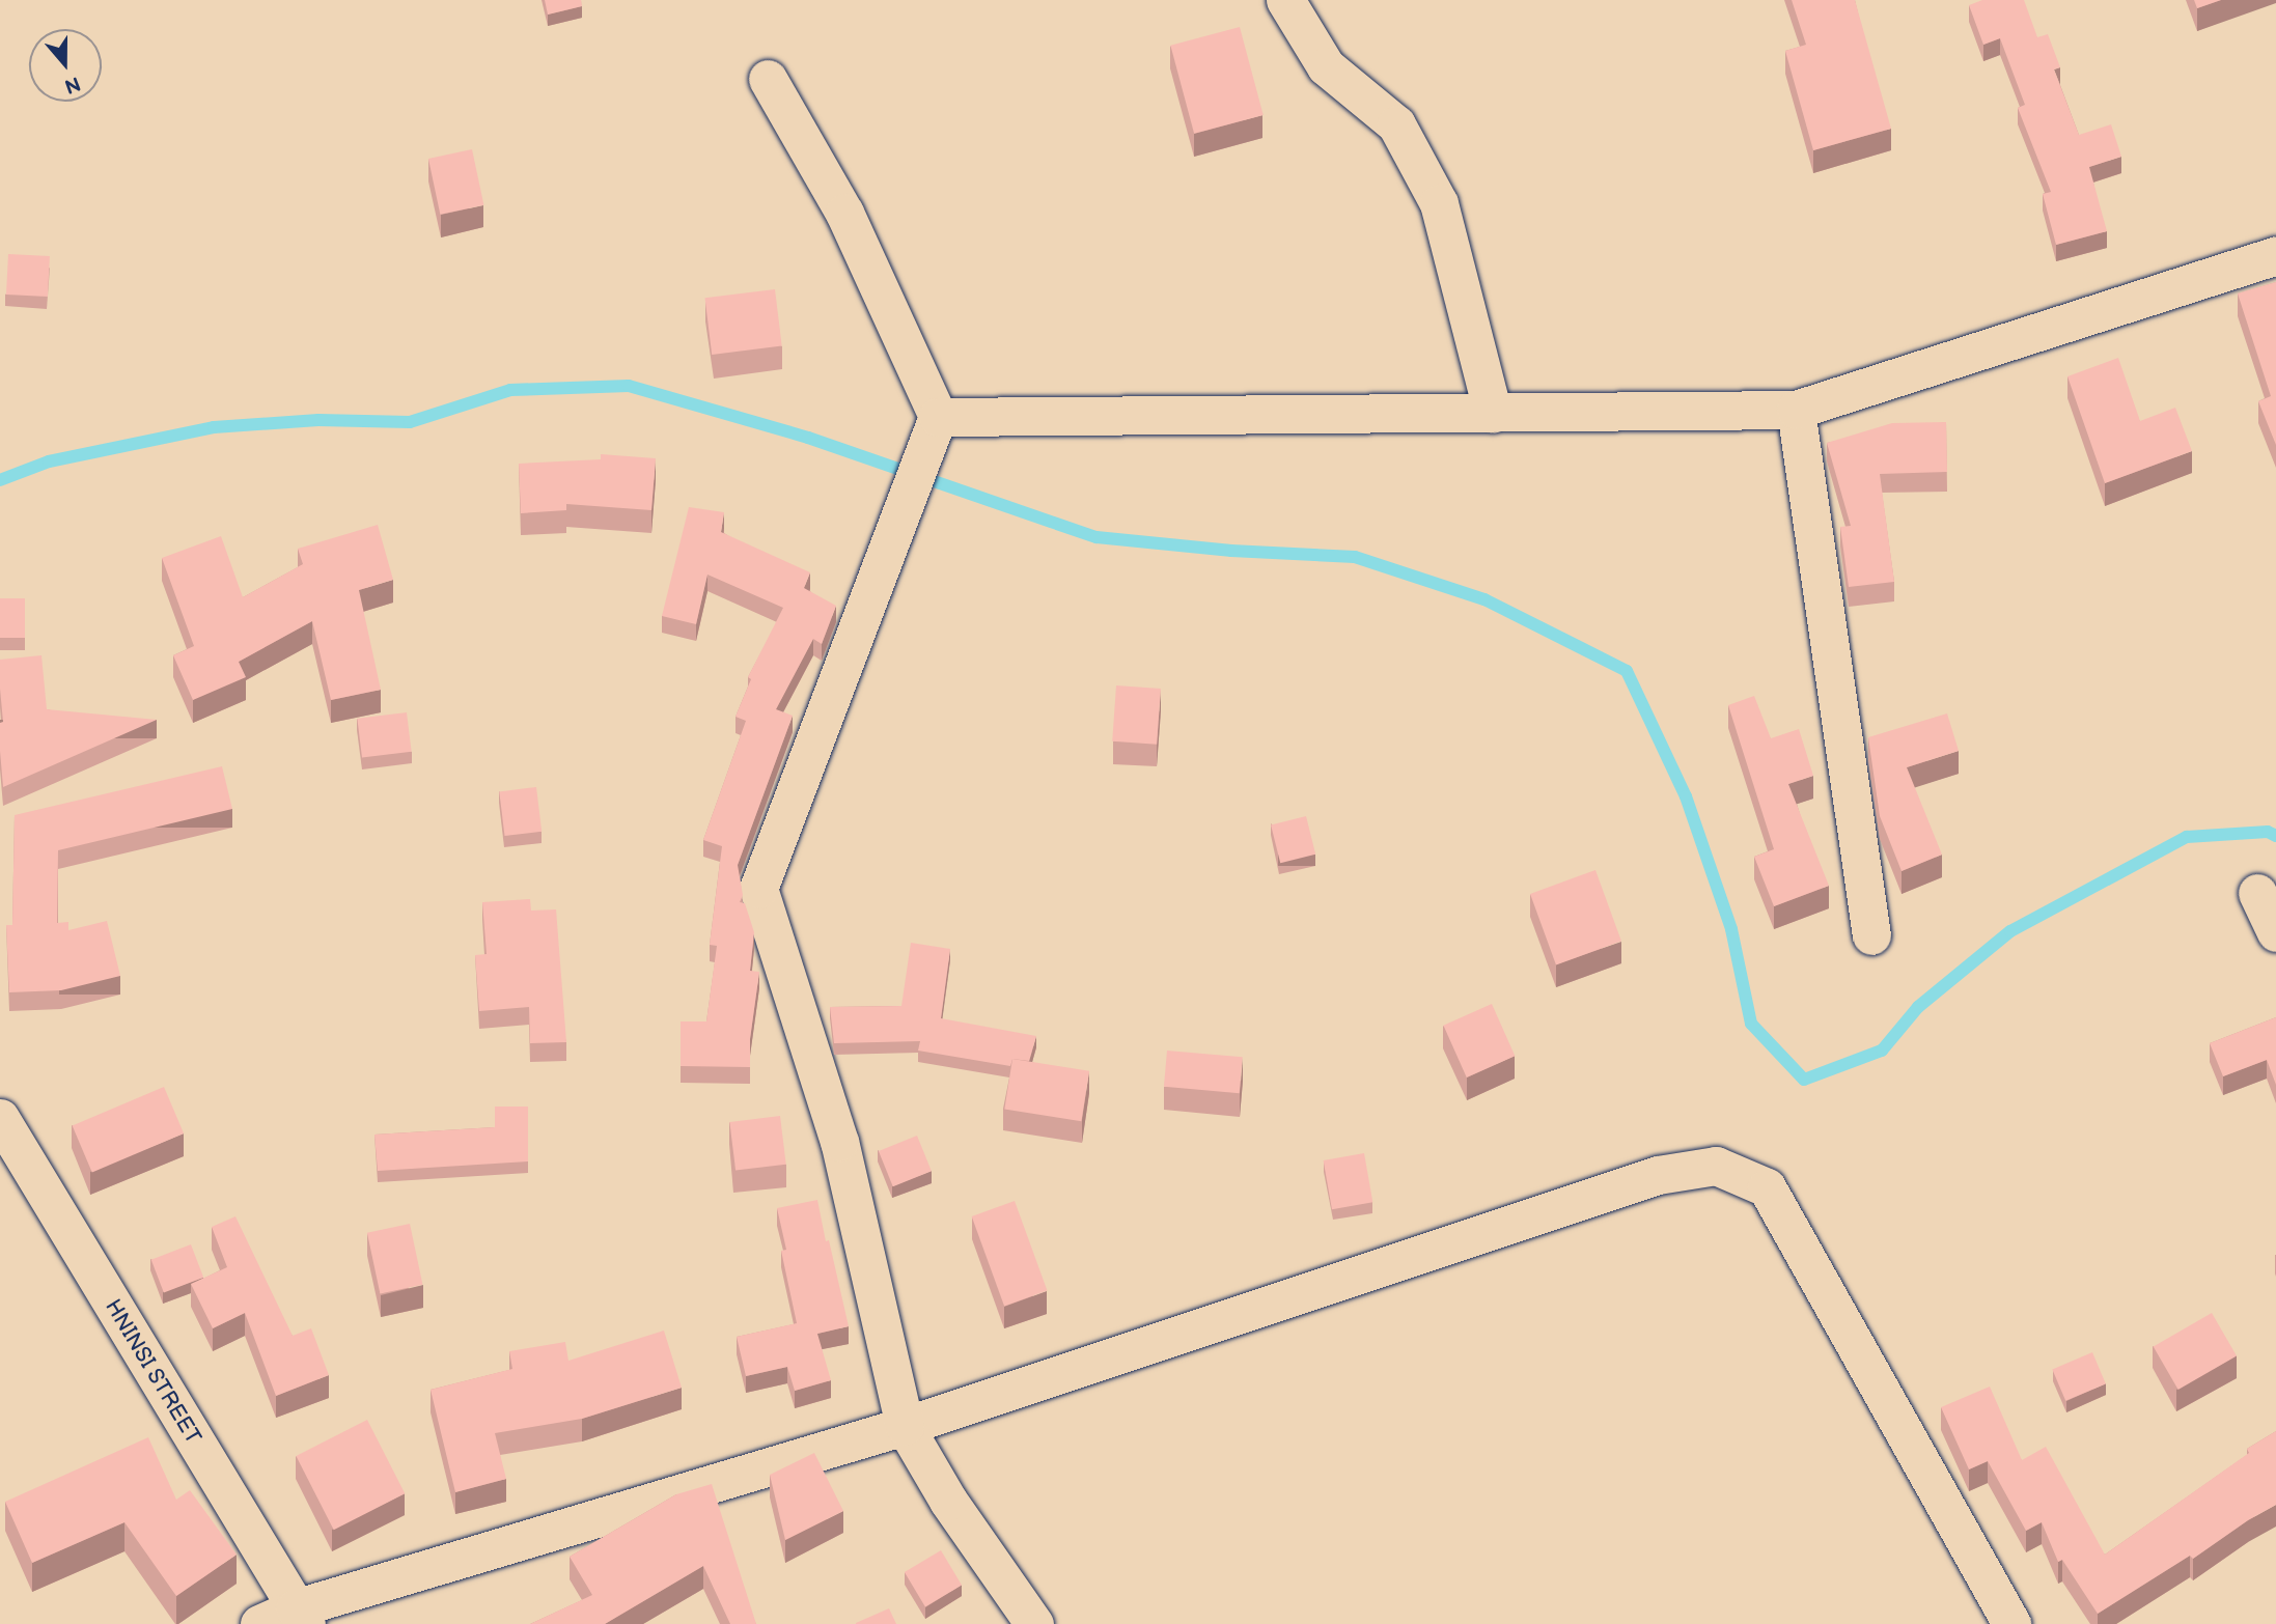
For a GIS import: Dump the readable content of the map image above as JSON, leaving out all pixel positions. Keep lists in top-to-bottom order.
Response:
{
  "streets": {
    "street": ["HNINSI STREET"]
  },
  "north": "bottom"
}
